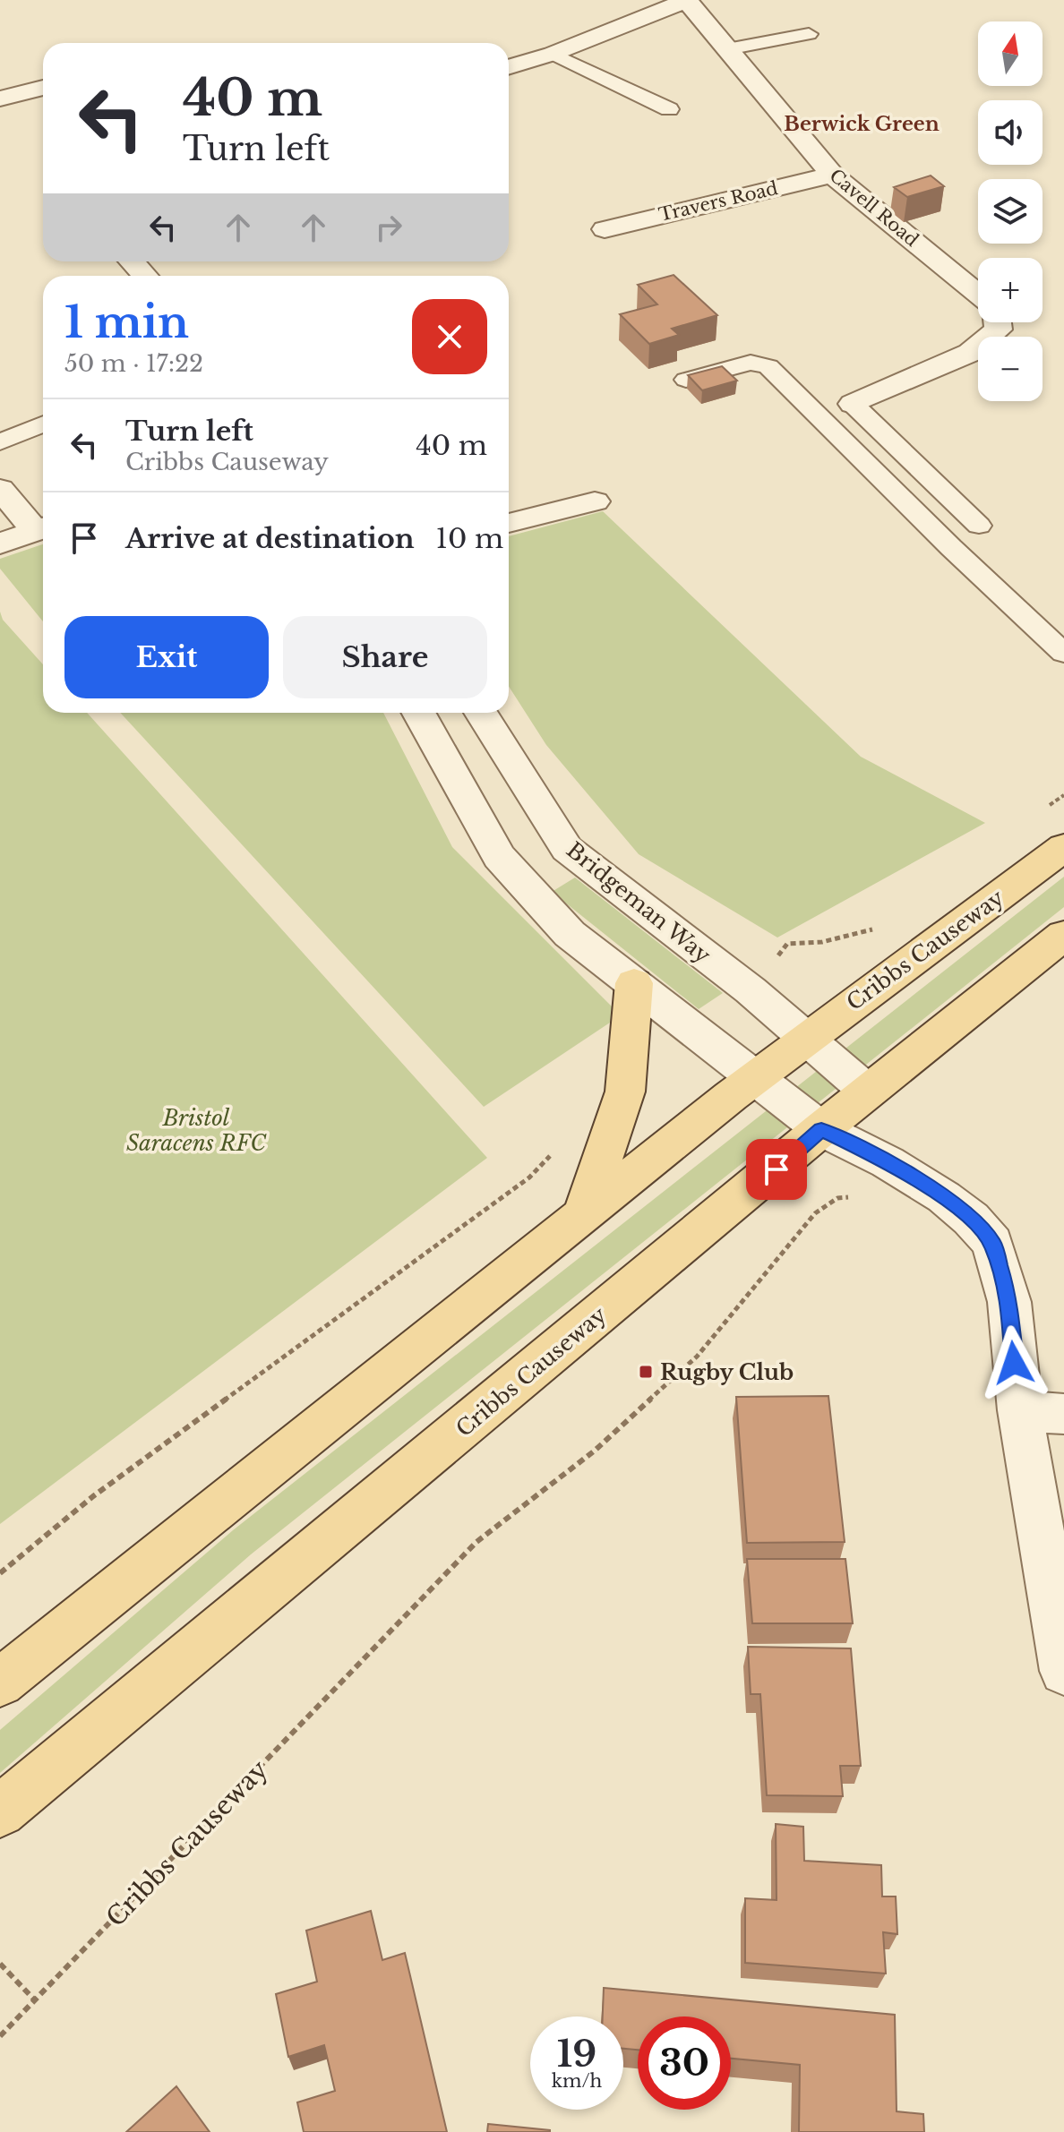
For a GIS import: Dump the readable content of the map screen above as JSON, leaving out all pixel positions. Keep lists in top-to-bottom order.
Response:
{
  "streets": {
    "main road": ["Cribbs Causeway"],
    "street": ["Travers Road", "Cavell Road", "Bridgeman Way"]
  },
  "crossings": [
    ["Travers Road", "Cavell Road"],
    ["Bridgeman Way", "Cribbs Causeway"]
  ],
  "districts": ["Berwick Green"],
  "parks": ["Bristol Saracens RFC"],
  "places": {
    "transit": ["Rugby Club"]
  },
  "north": "top",
  "page": {
    "map_buttons": ["+", "−"],
    "turn": ["40 m", "Turn left"],
    "heading": ["1 min", "50 m · 17:22"],
    "list": [
      {
        "name": "Turn left",
        "note": "Cribbs Causeway",
        "value": "40 m"
      },
      {
        "name": "Arrive at destination",
        "value": "10 m"
      }
    ],
    "buttons": ["Exit", "Share"],
    "speed": "19 km/h",
    "limit": "30"
  }
}
